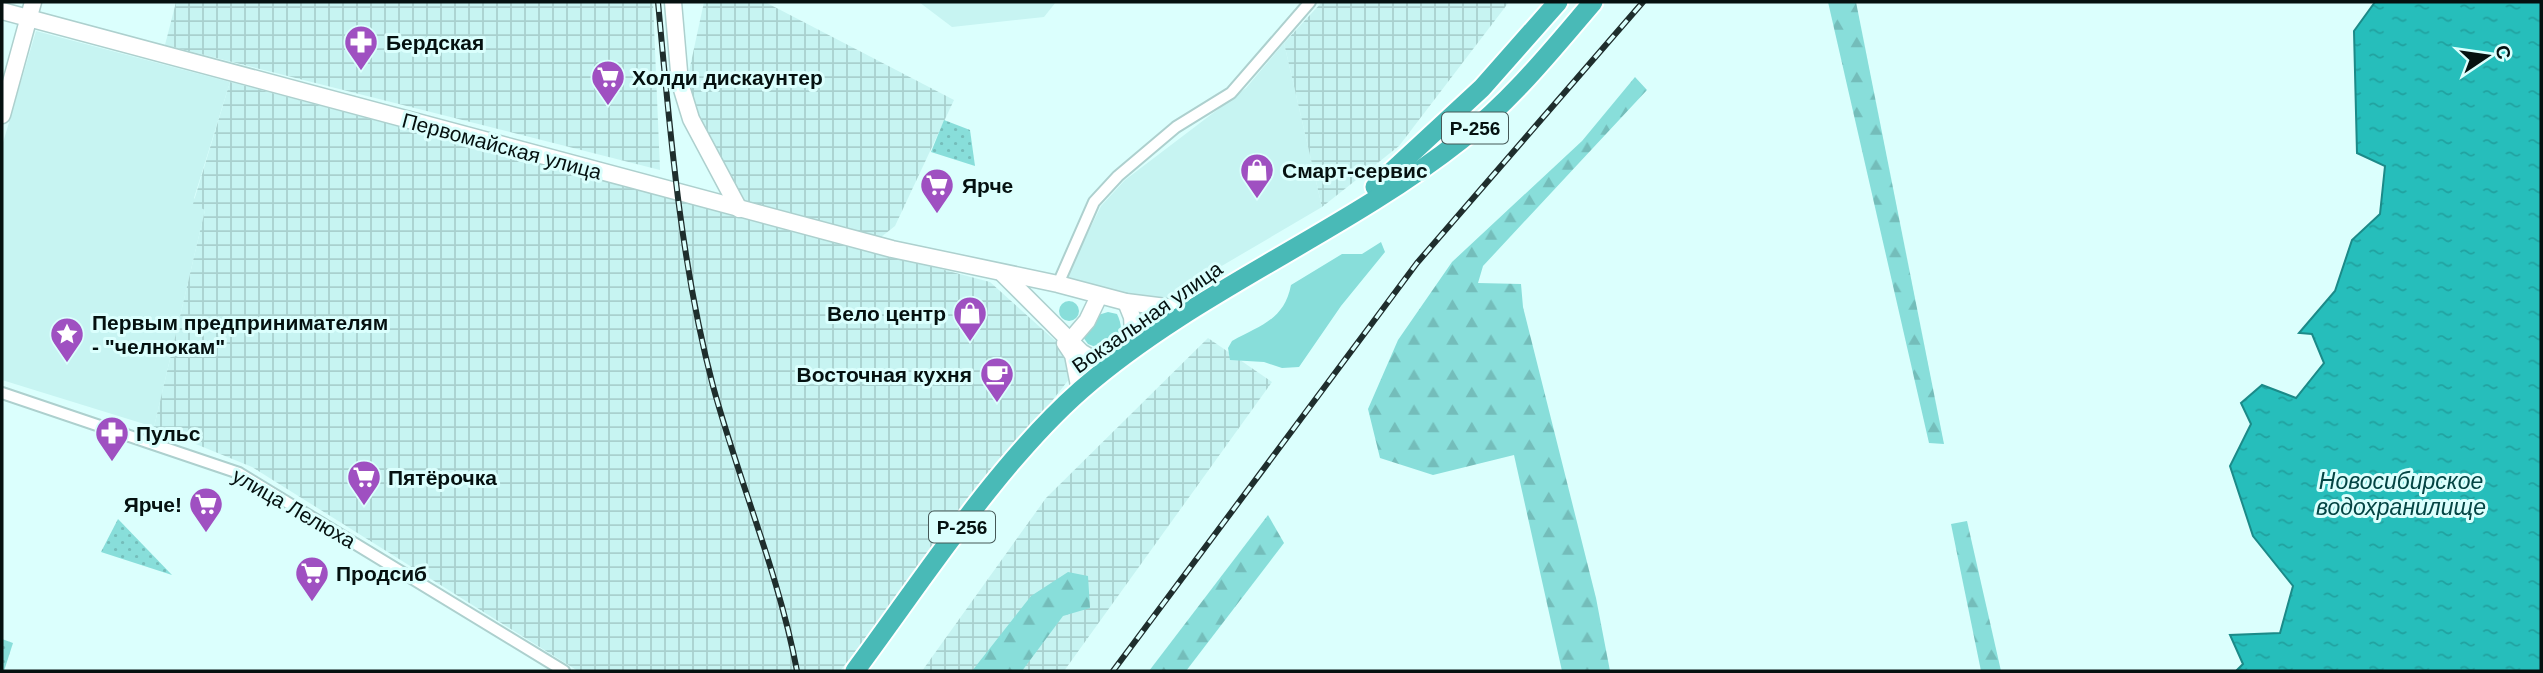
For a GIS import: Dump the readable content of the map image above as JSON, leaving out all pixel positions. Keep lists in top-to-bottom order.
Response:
{
  "streets": {
    "highway": ["Р-256", "Вокзальная улица"],
    "main road": ["Первомайская улица"],
    "street": ["улица Лелюха"]
  },
  "crossings": [
    ["Р-256", "Вокзальная улица"],
    ["Первомайская улица", "Вокзальная улица"]
  ],
  "water": ["Новосибирское водохранилище"],
  "places": {
    "pharmacy": ["Бердская", "Пульс"],
    "supermarket": [
      "Холди дискаунтер",
      "Ярче",
      "Пятёрочка",
      "Ярче!",
      "Продсиб"
    ],
    "shop": ["Смарт-сервис", "Вело центр"],
    "place": ["Первым предпринимателям - \"челнокам\""],
    "cafe": ["Восточная кухня"]
  },
  "north": "right"
}
